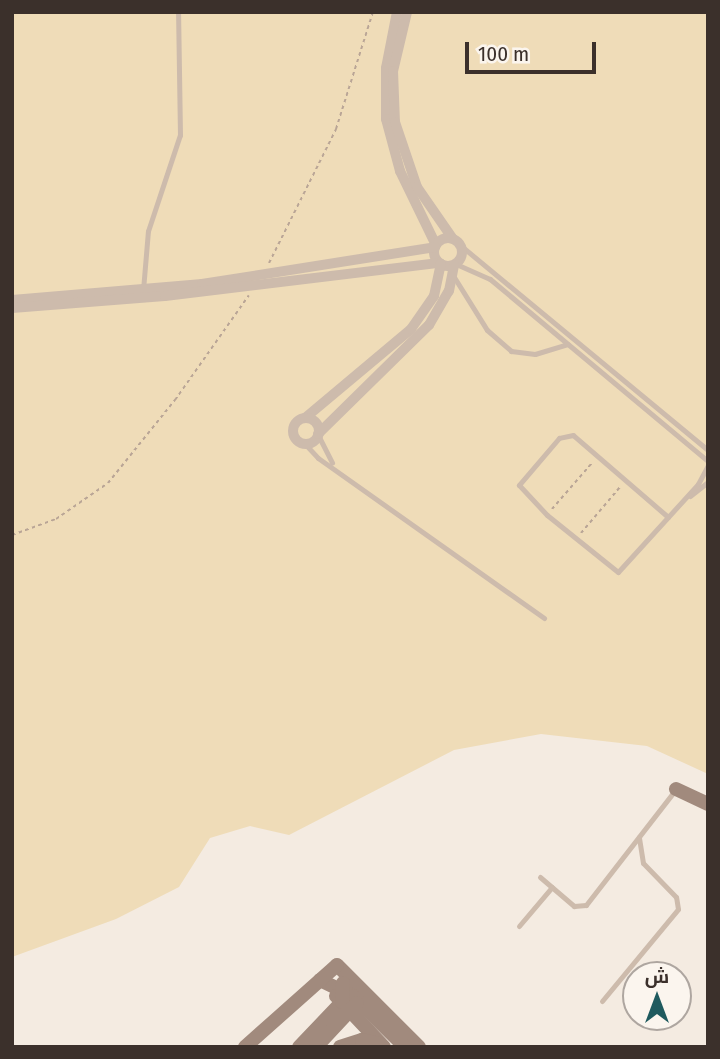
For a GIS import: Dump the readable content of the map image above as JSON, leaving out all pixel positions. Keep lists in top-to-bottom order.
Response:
{
  "scale_bar": "100 m",
  "north": "top"
}
